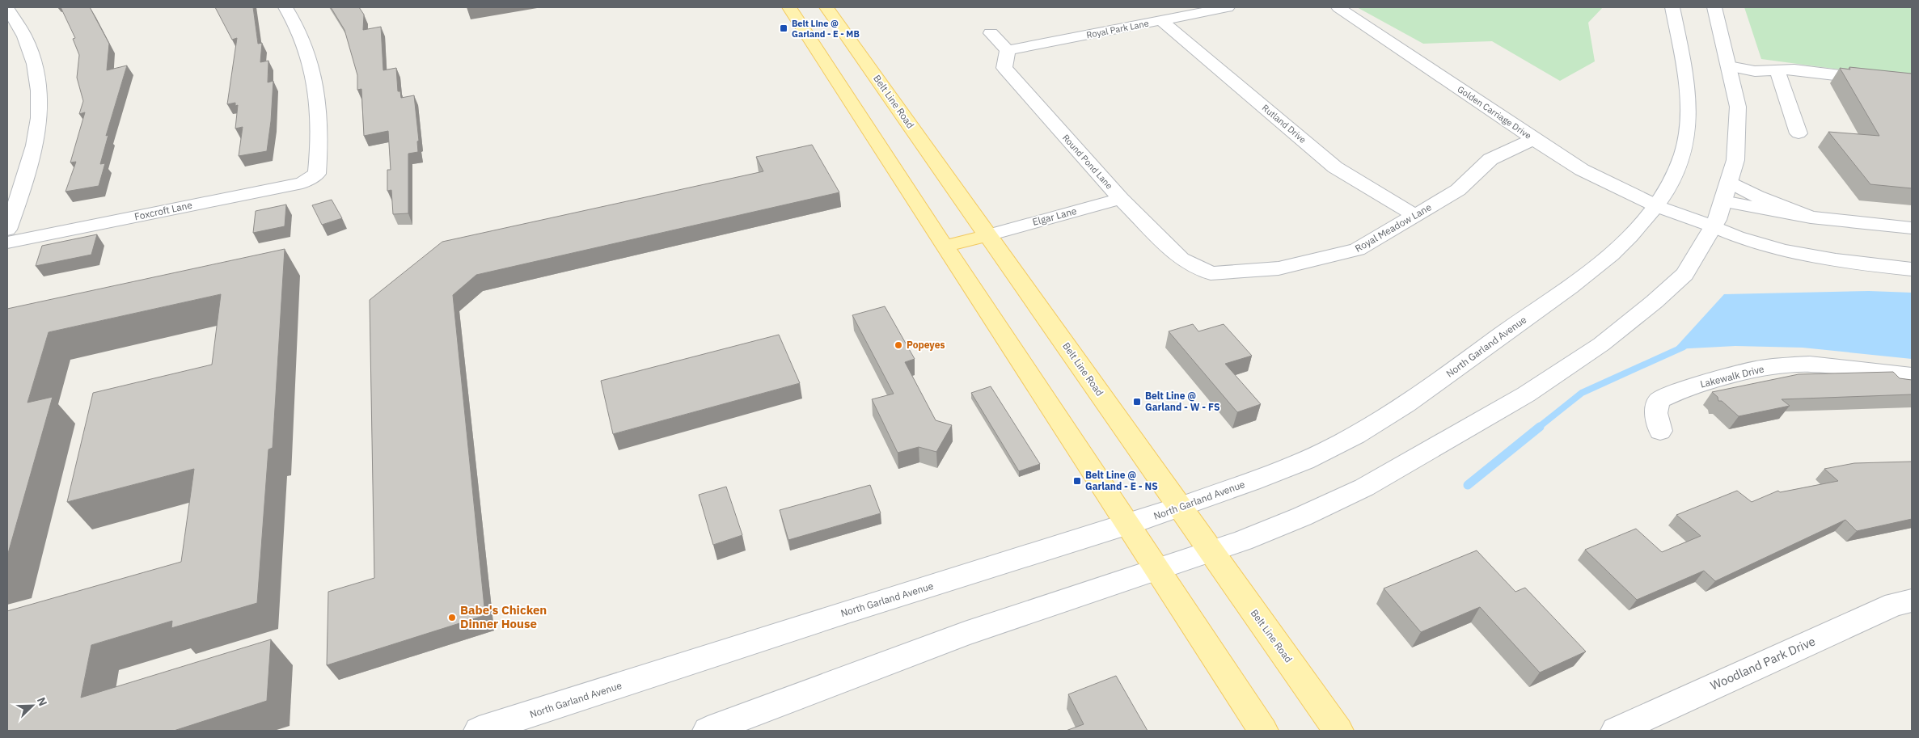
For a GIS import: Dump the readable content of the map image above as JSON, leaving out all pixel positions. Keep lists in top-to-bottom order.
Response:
{
  "streets": {
    "main road": ["Belt Line Road"],
    "street": [
      "Royal Park Lane",
      "Golden Carriage Drive",
      "Rutland Drive",
      "Round Pond Lane",
      "Foxcroft Lane",
      "Elgar Lane",
      "Royal Meadow Lane",
      "North Garland Avenue",
      "Lakewalk Drive",
      "Woodland Park Drive"
    ]
  },
  "crossings": [
    ["Royal Park Lane", "Rutland Drive"],
    ["Royal Park Lane", "Round Pond Lane"],
    ["Belt Line Road", "Elgar Lane"],
    ["Belt Line Road", "North Garland Avenue"],
    ["Golden Carriage Drive", "Royal Meadow Lane"],
    ["Golden Carriage Drive", "North Garland Avenue"],
    ["Rutland Drive", "Royal Meadow Lane"],
    ["Round Pond Lane", "Elgar Lane"],
    ["Round Pond Lane", "Royal Meadow Lane"]
  ],
  "places": {
    "transit": ["Belt Line @ Garland - E - MB", "Belt Line @ Garland - W - FS", "Belt Line @ Garland - E - NS"],
    "other": ["Popeyes", "Babe's Chicken Dinner House"]
  },
  "north": "top right"
}
